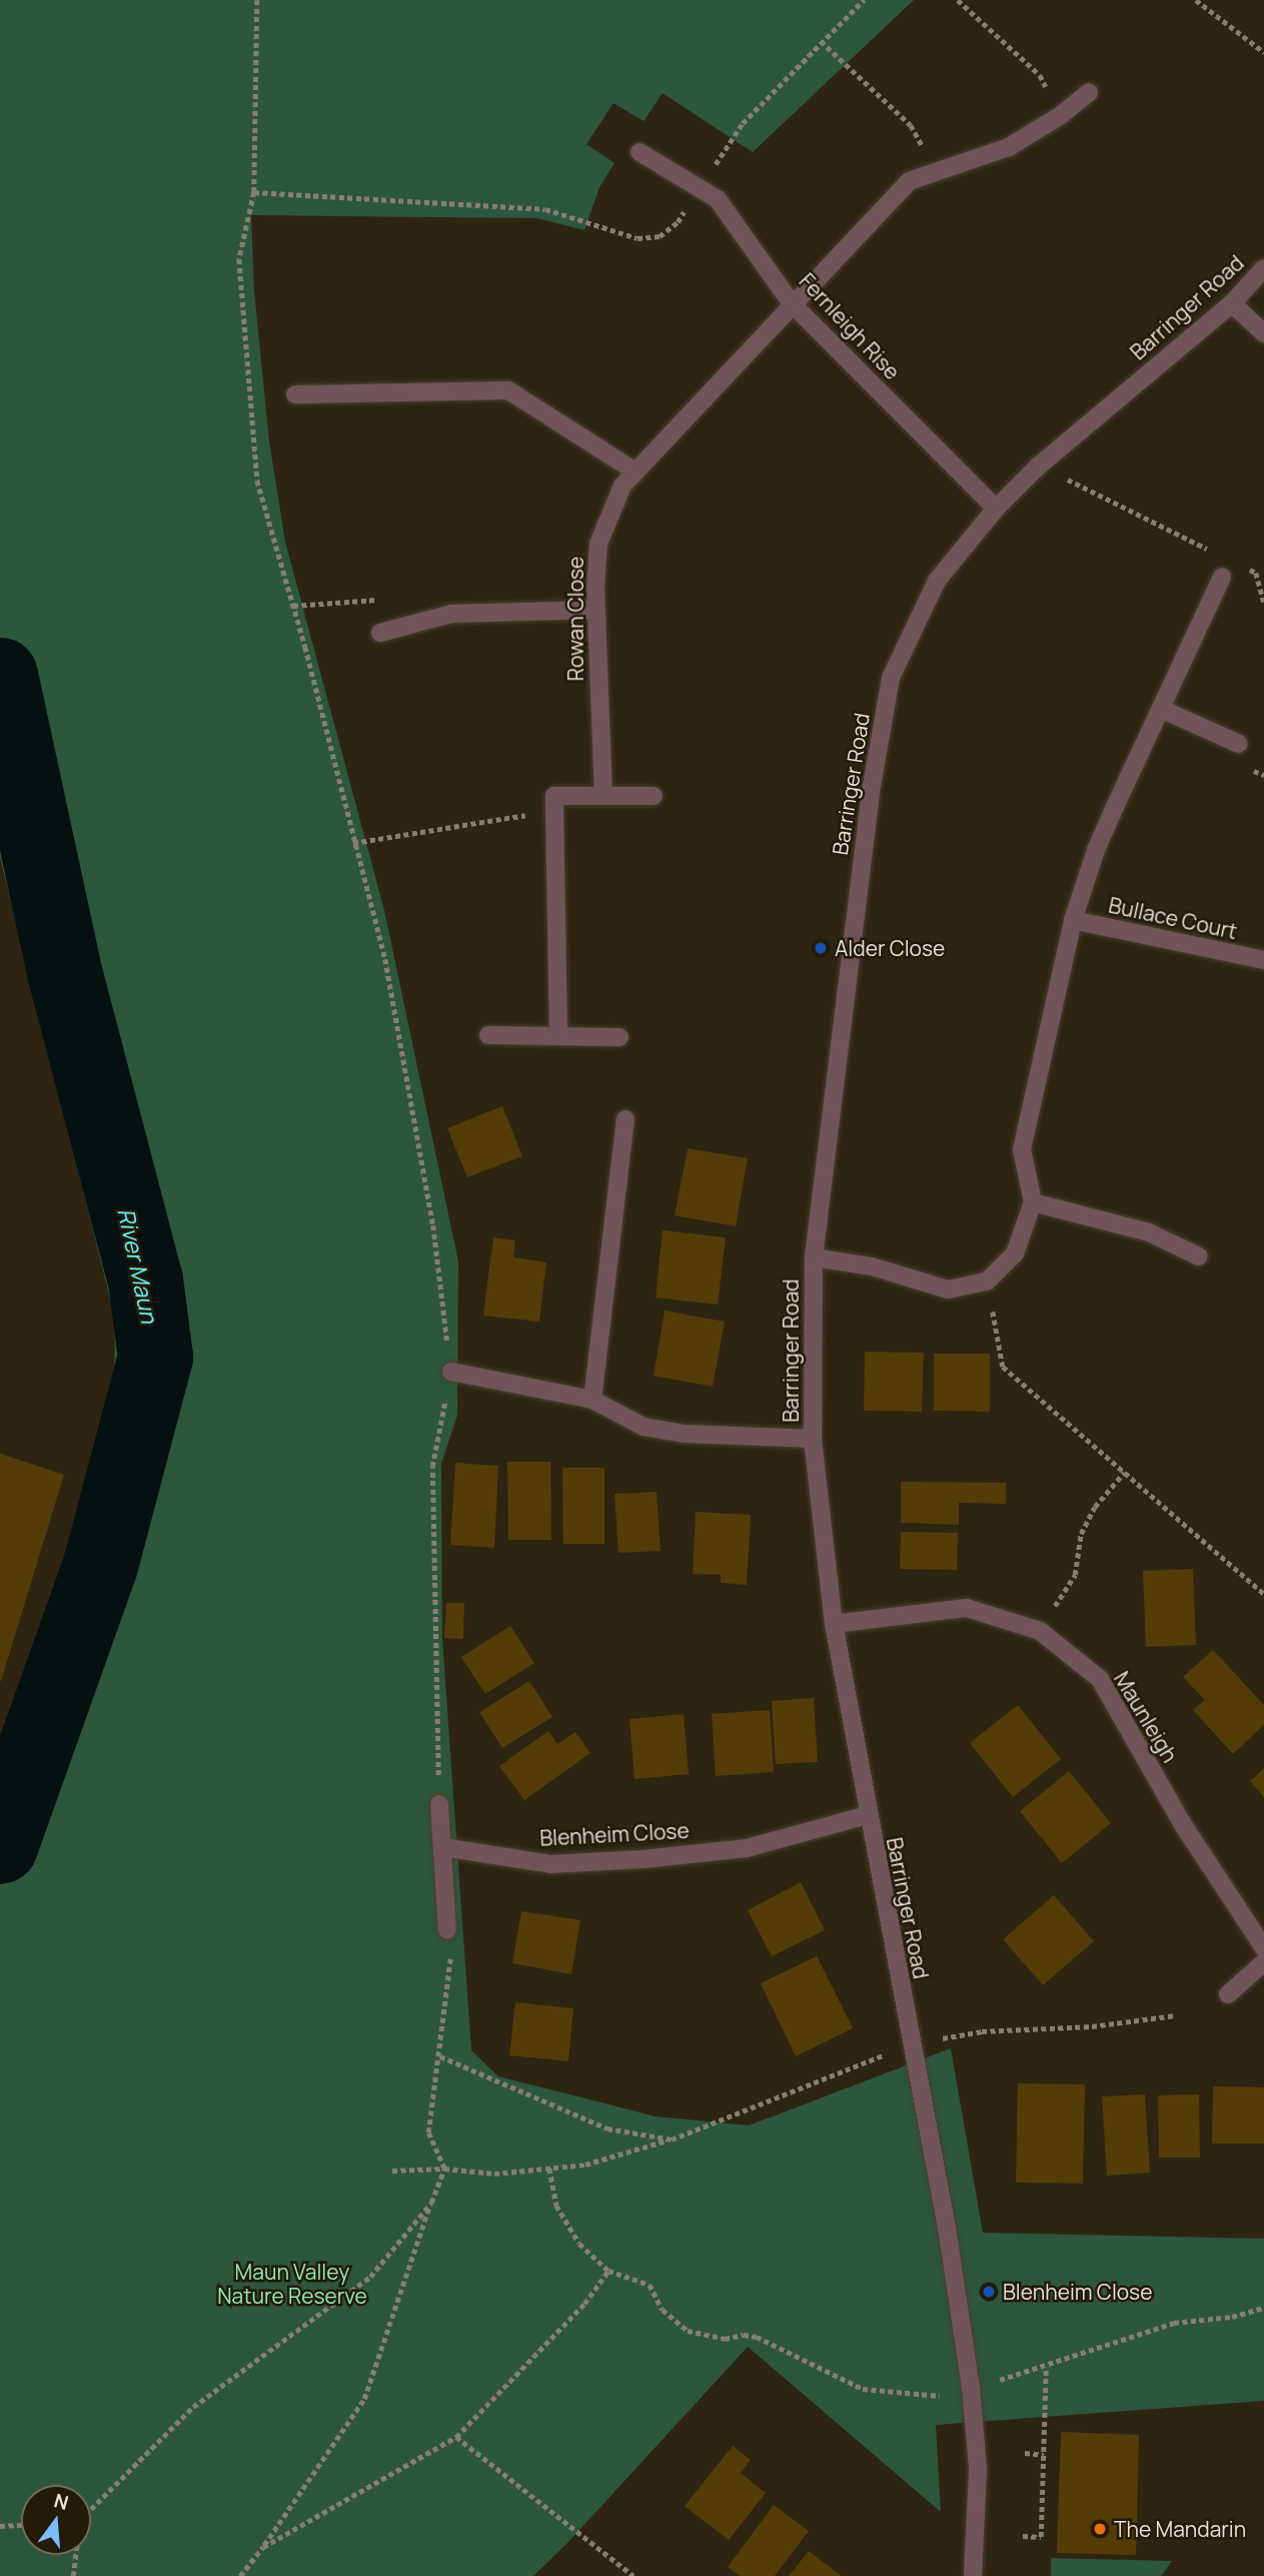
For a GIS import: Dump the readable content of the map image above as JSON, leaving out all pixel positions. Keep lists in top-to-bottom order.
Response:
{
  "streets": {
    "street": [
      "Barringer Road",
      "Fernleigh Rise",
      "Rowan Close",
      "Bullace Court",
      "Maunleigh",
      "Blenheim Close"
    ]
  },
  "crossings": [
    ["Barringer Road", "Fernleigh Rise"],
    ["Barringer Road", "Maunleigh"],
    ["Barringer Road", "Blenheim Close"],
    ["Fernleigh Rise", "Rowan Close"]
  ],
  "water": ["River Maun"],
  "parks": ["Maun Valley Nature Reserve"],
  "places": ["Alder Close", "Blenheim Close", "The Mandarin"],
  "north": "top"
}
